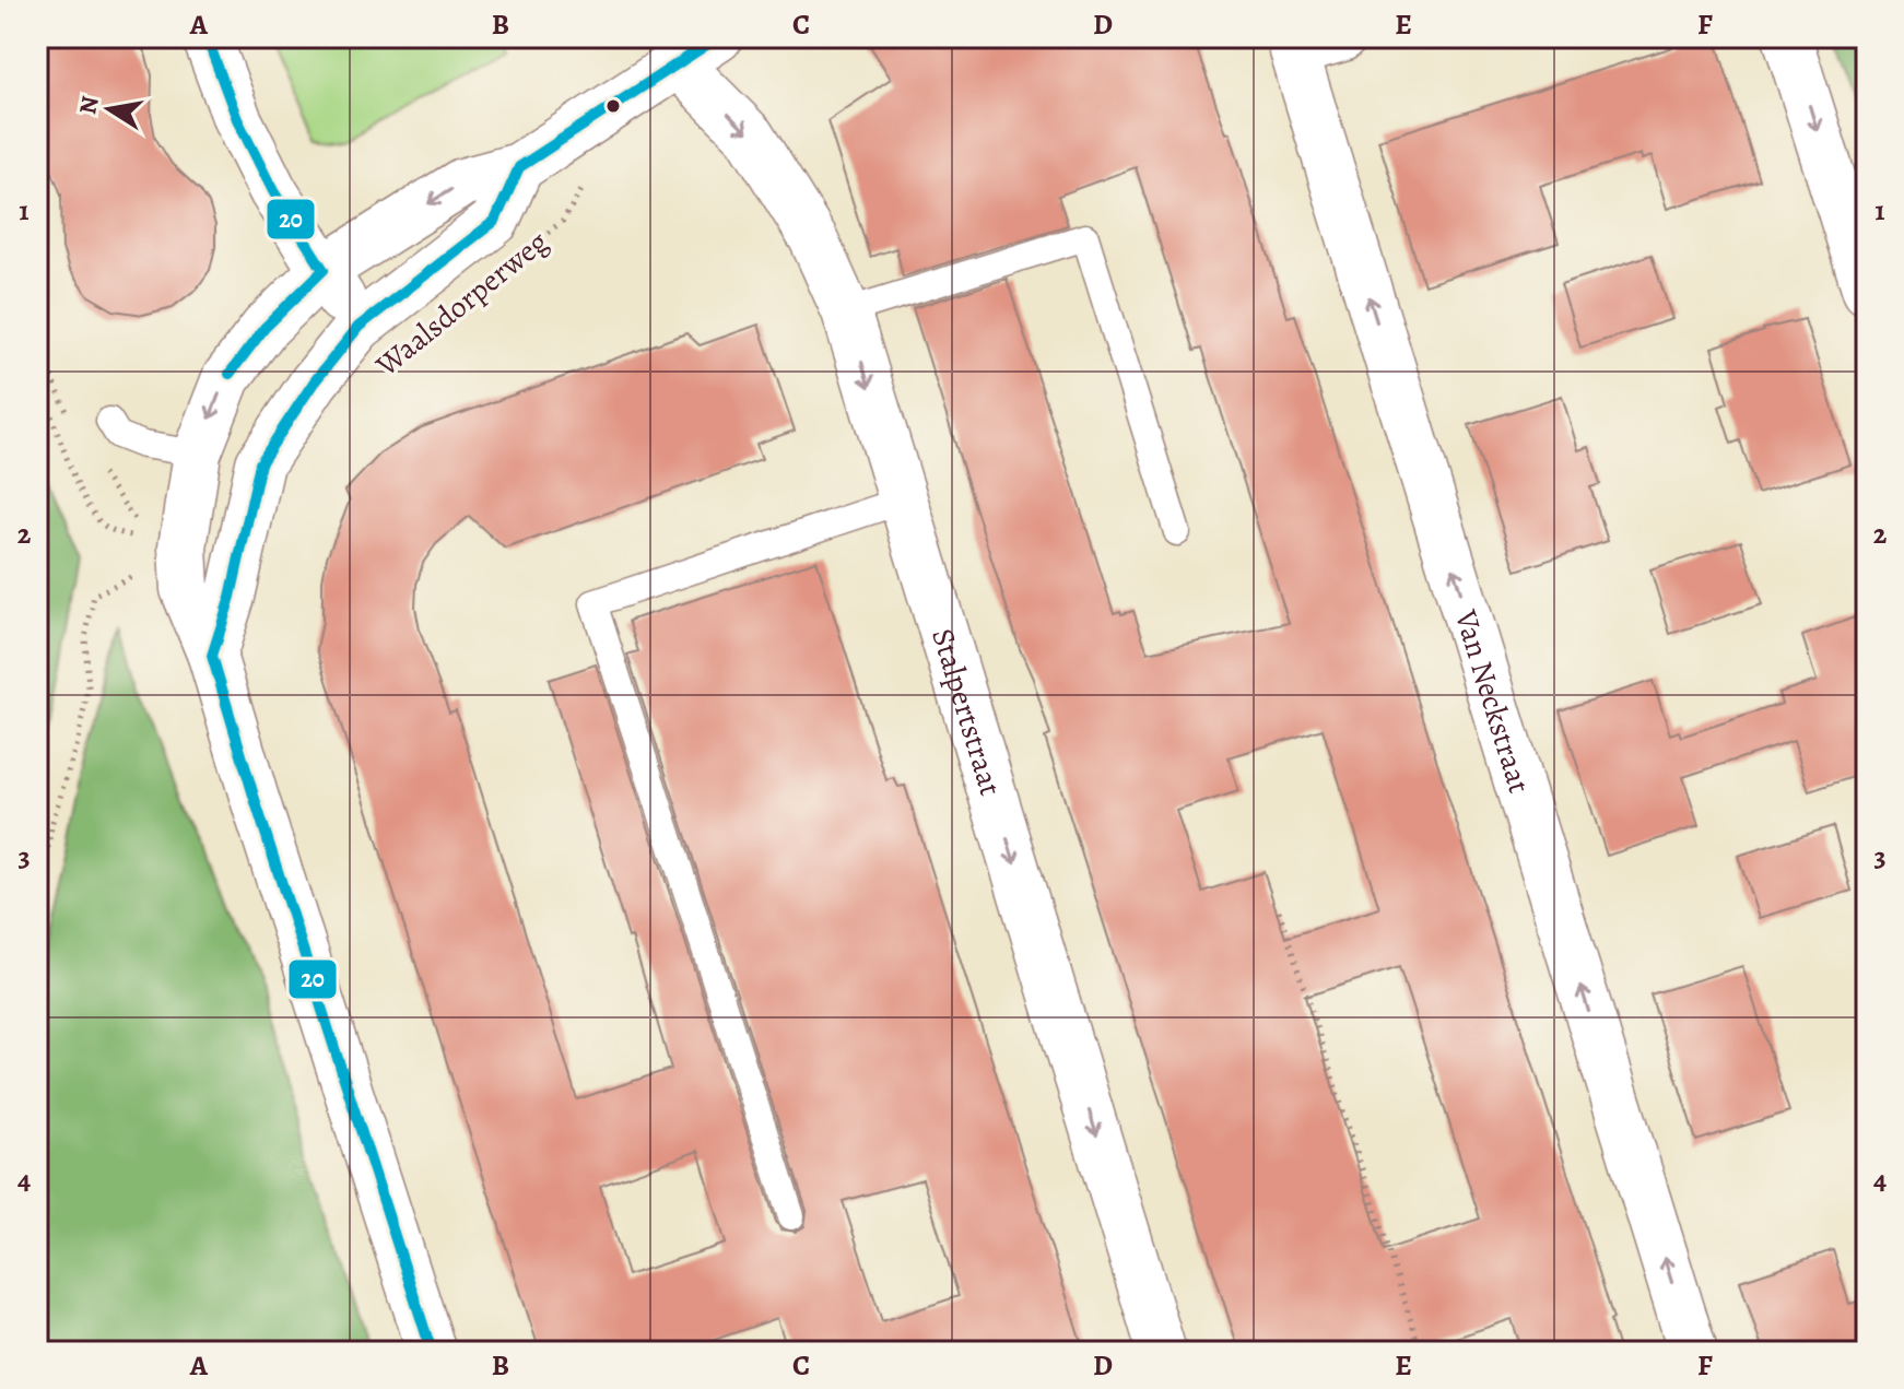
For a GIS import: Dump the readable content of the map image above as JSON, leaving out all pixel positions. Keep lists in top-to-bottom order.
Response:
{
  "streets": {
    "street": ["Waalsdorperweg", "Van Neckstraat", "Stalpertstraat"]
  },
  "one_way": ["Van Neckstraat", "Stalpertstraat"],
  "lines": ["transit line 20"],
  "north": "left",
  "grid": {
    "columns": [
      "A",
      "B",
      "C",
      "D",
      "E",
      "F"
    ],
    "rows": [
      "1",
      "2",
      "3",
      "4"
    ]
  }
}
